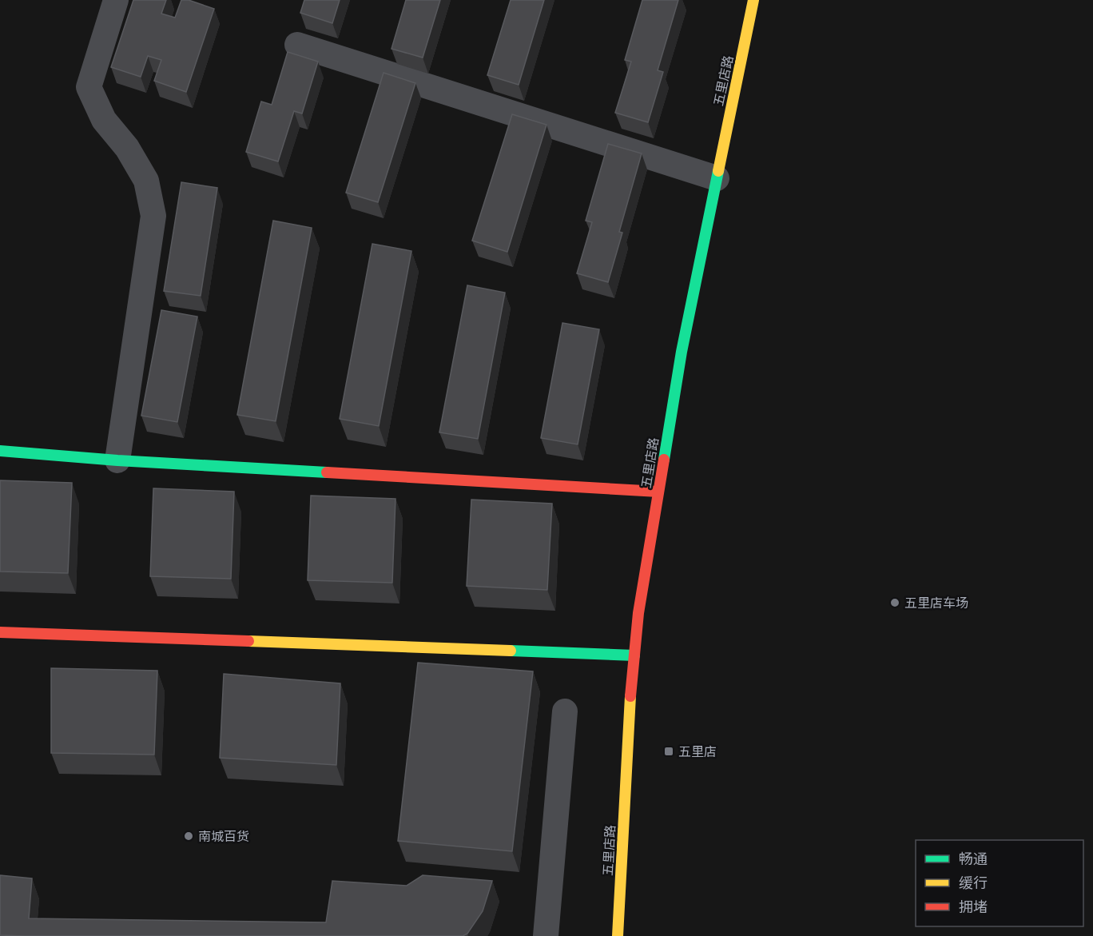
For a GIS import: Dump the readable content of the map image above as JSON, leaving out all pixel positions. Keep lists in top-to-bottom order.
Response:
{
  "streets": {
    "street": ["五里店路"]
  },
  "places": {
    "other": ["五里店车场", "南城百货"],
    "transit": ["五里店"]
  },
  "legend": ["畅通", "缓行", "拥堵"]
}
